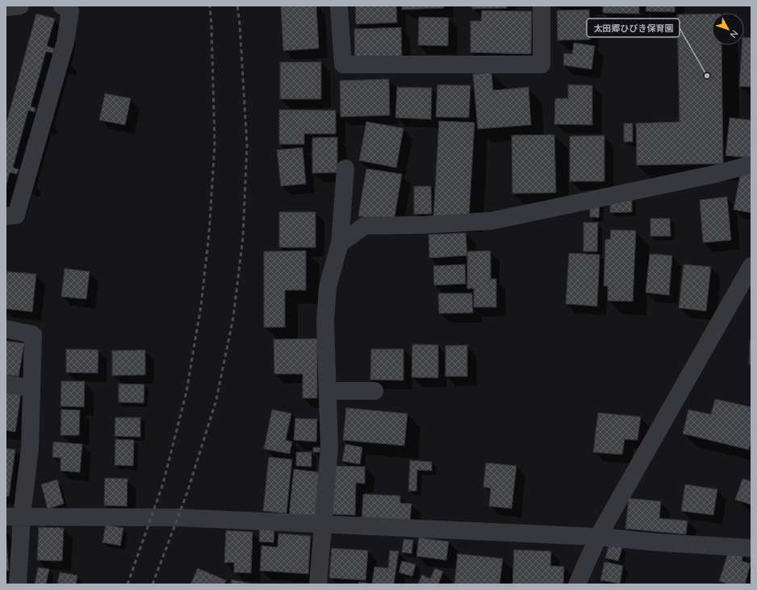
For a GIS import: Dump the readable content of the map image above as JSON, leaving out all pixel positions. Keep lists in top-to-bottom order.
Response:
{
  "places": ["太田郷ひびき保育園"],
  "north": "bottom right"
}
